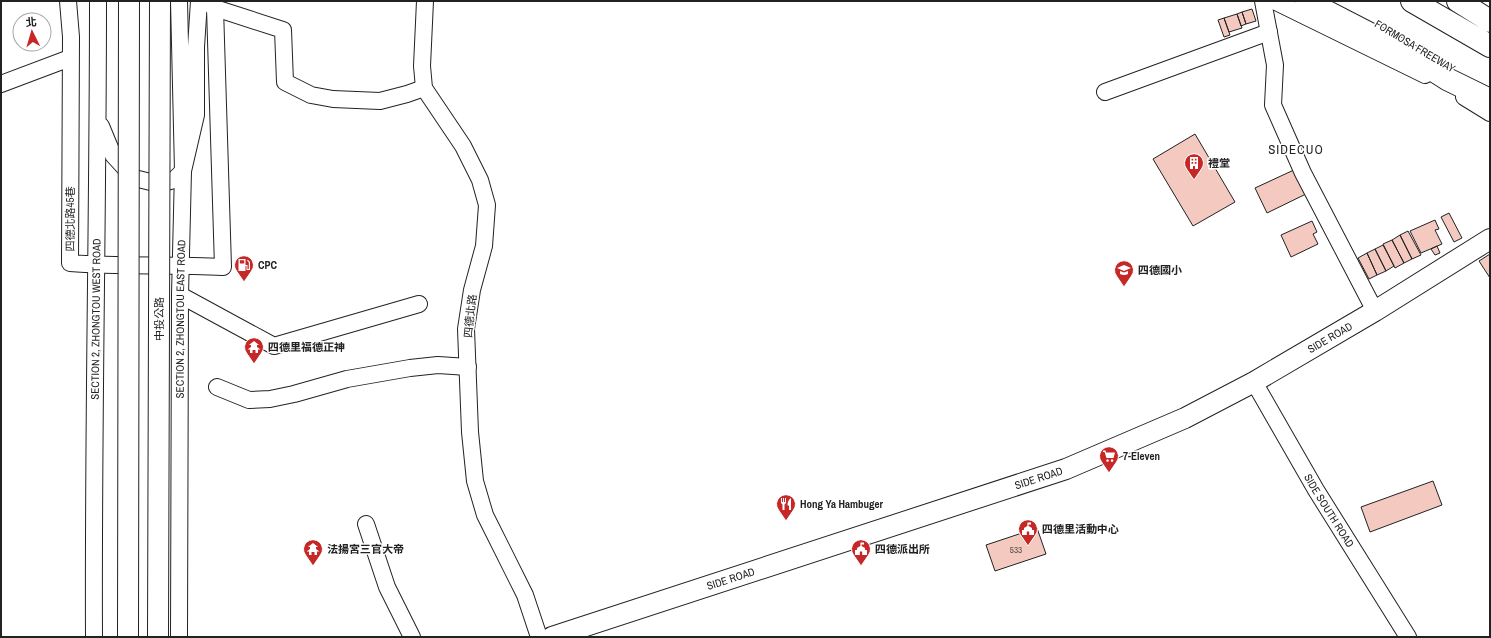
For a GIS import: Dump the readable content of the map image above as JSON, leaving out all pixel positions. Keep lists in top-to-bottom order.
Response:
{
  "streets": {
    "highway": ["FORMOSA FREEWAY"],
    "main road": ["中投公路", "SIDE ROAD"],
    "street": [
      "四德北路45巷",
      "四德北路",
      "SECTION 2, ZHONGTOU WEST ROAD",
      "SECTION 2, ZHONGTOU EAST ROAD",
      "SIDE SOUTH ROAD"
    ]
  },
  "crossings": [
    ["四德北路45巷", "四德北路"],
    ["四德北路45巷", "SECTION 2, ZHONGTOU WEST ROAD"],
    ["四德北路45巷", "SECTION 2, ZHONGTOU EAST ROAD"],
    ["SIDE ROAD", "SIDE SOUTH ROAD"]
  ],
  "districts": ["SIDECUO"],
  "places": {
    "building": ["禮堂"],
    "fuel station": ["CPC"],
    "school or university": ["四德國小"],
    "temple": ["四德里福德正神", "法揚宮三官大帝"],
    "supermarket": ["7-Eleven"],
    "restaurant": ["Hong Ya Hambuger"],
    "public building": ["四德里活動中心", "四德派出所"]
  },
  "house_numbers": ["533"],
  "north": "top"
}
